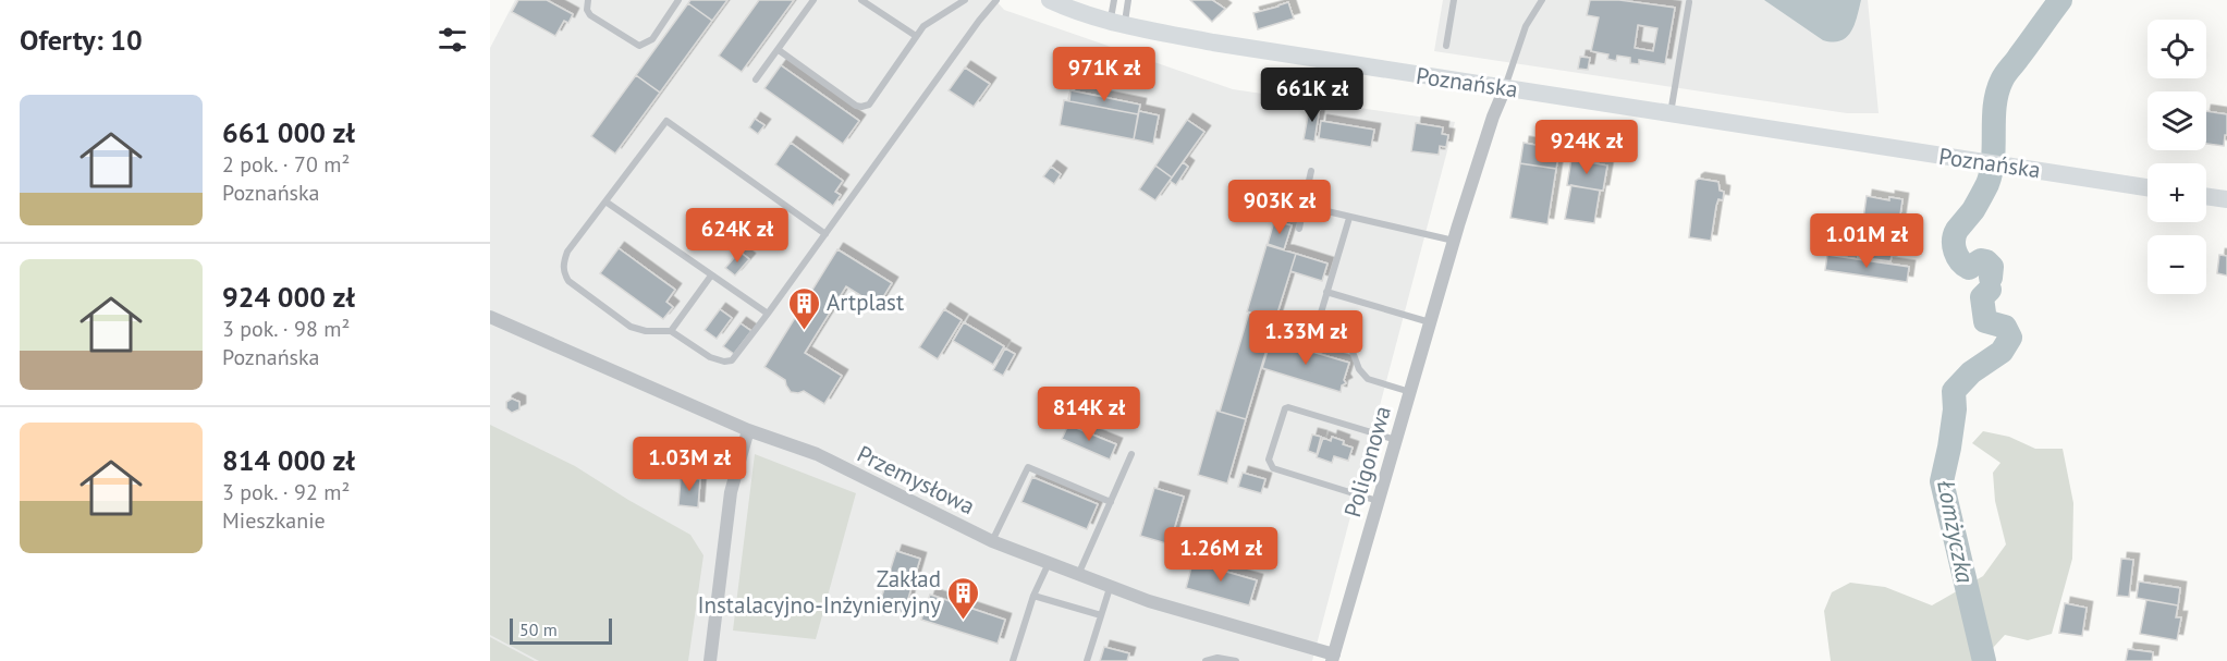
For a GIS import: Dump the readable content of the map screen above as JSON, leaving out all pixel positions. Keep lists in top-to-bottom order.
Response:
{
  "streets": {
    "main road": ["Poznańska"],
    "street": ["Poligonowa", "Przemysłowa"]
  },
  "crossings": [
    ["Poznańska", "Poligonowa"],
    ["Poligonowa", "Przemysłowa"]
  ],
  "water": ["Łomżyczka"],
  "places": {
    "building": ["Artplast", "Zakład Instalacyjno-Inżynieryjny"]
  },
  "scale_bar": "50 m",
  "page": {
    "heading": "Oferty: 10",
    "map_buttons": ["+", "−"],
    "price": [
      "971K zł",
      "661K zł",
      "924K zł",
      "903K zł",
      "624K zł",
      "1.01M zł",
      "1.33M zł",
      "814K zł",
      "1.03M zł",
      "1.26M zł"
    ],
    "list": [
      {
        "name": "661 000 zł",
        "note": "2 pok. · 70 m² · Poznańska"
      },
      {
        "name": "924 000 zł",
        "note": "3 pok. · 98 m² · Poznańska"
      },
      {
        "name": "814 000 zł",
        "note": "3 pok. · 92 m² · Mieszkanie"
      }
    ],
    "scale": "50 m"
  }
}
